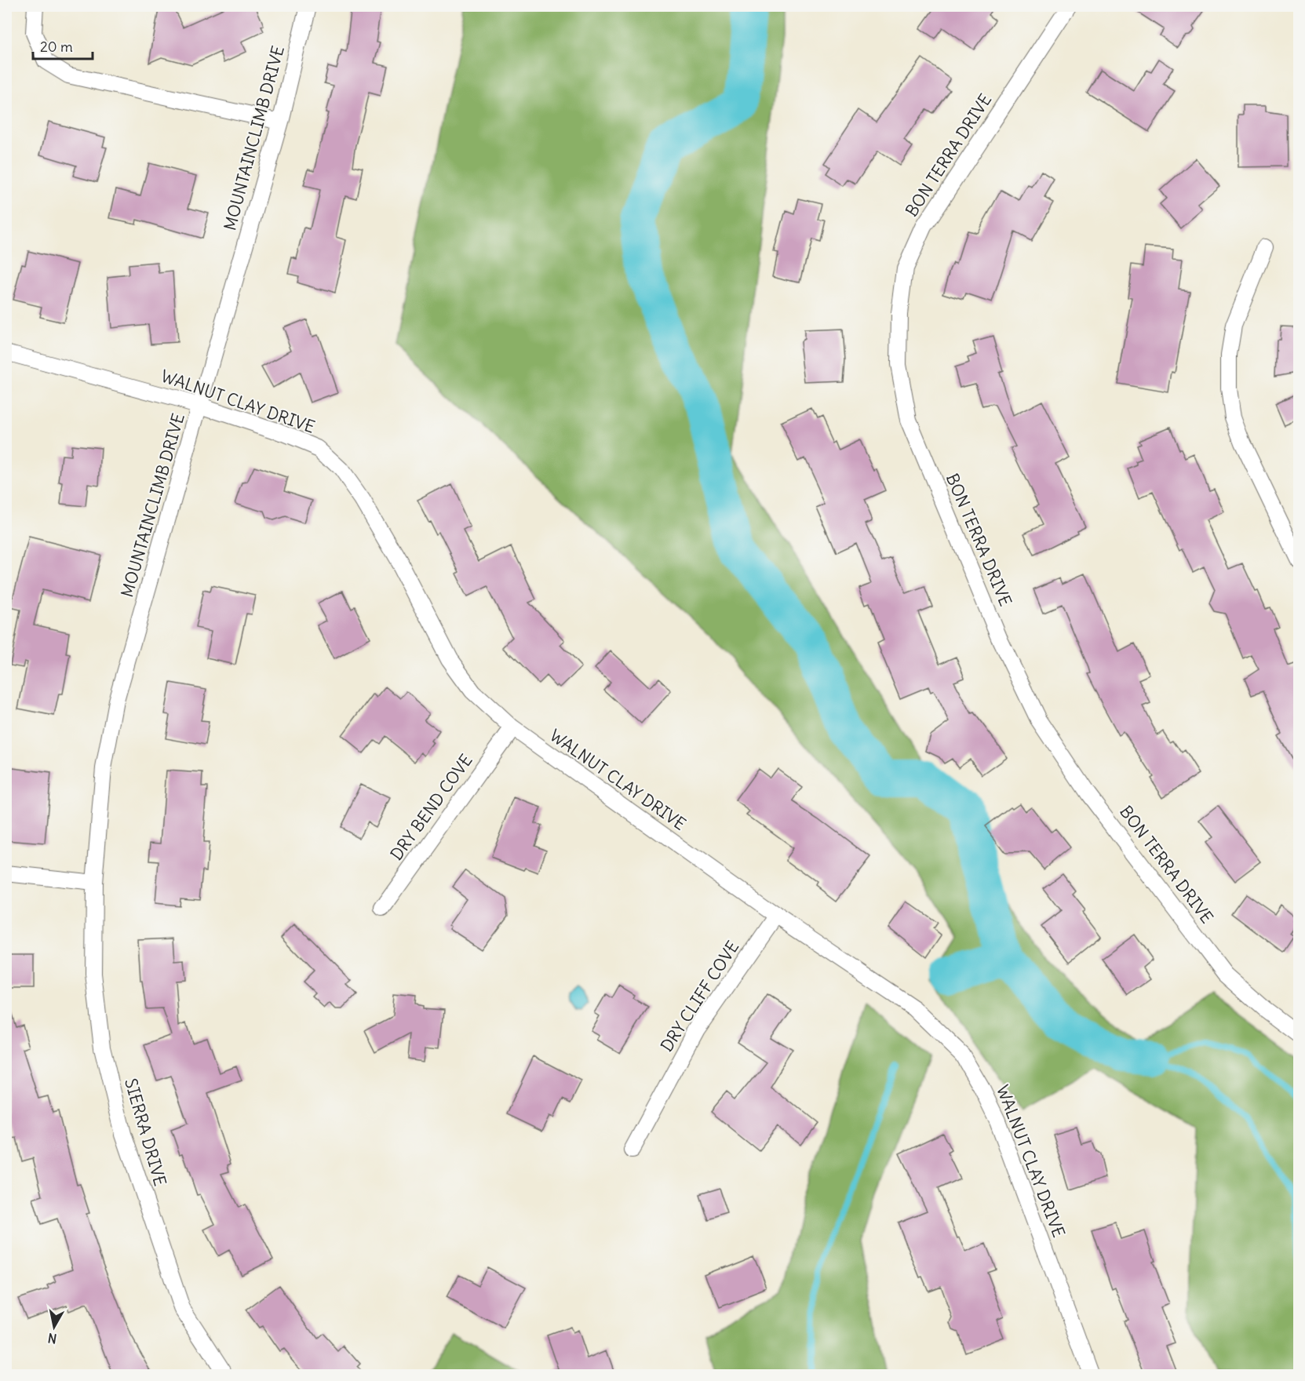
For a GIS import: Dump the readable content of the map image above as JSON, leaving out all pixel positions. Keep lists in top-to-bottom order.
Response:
{
  "streets": {
    "street": [
      "MOUNTAINCLIMB DRIVE",
      "BON TERRA DRIVE",
      "WALNUT CLAY DRIVE",
      "DRY BEND COVE",
      "DRY CLIFF COVE",
      "SIERRA DRIVE"
    ]
  },
  "crossings": [
    ["MOUNTAINCLIMB DRIVE", "WALNUT CLAY DRIVE"],
    ["MOUNTAINCLIMB DRIVE", "SIERRA DRIVE"],
    ["WALNUT CLAY DRIVE", "DRY BEND COVE"],
    ["WALNUT CLAY DRIVE", "DRY CLIFF COVE"]
  ],
  "scale_bar": "20 m",
  "north": "bottom"
}
